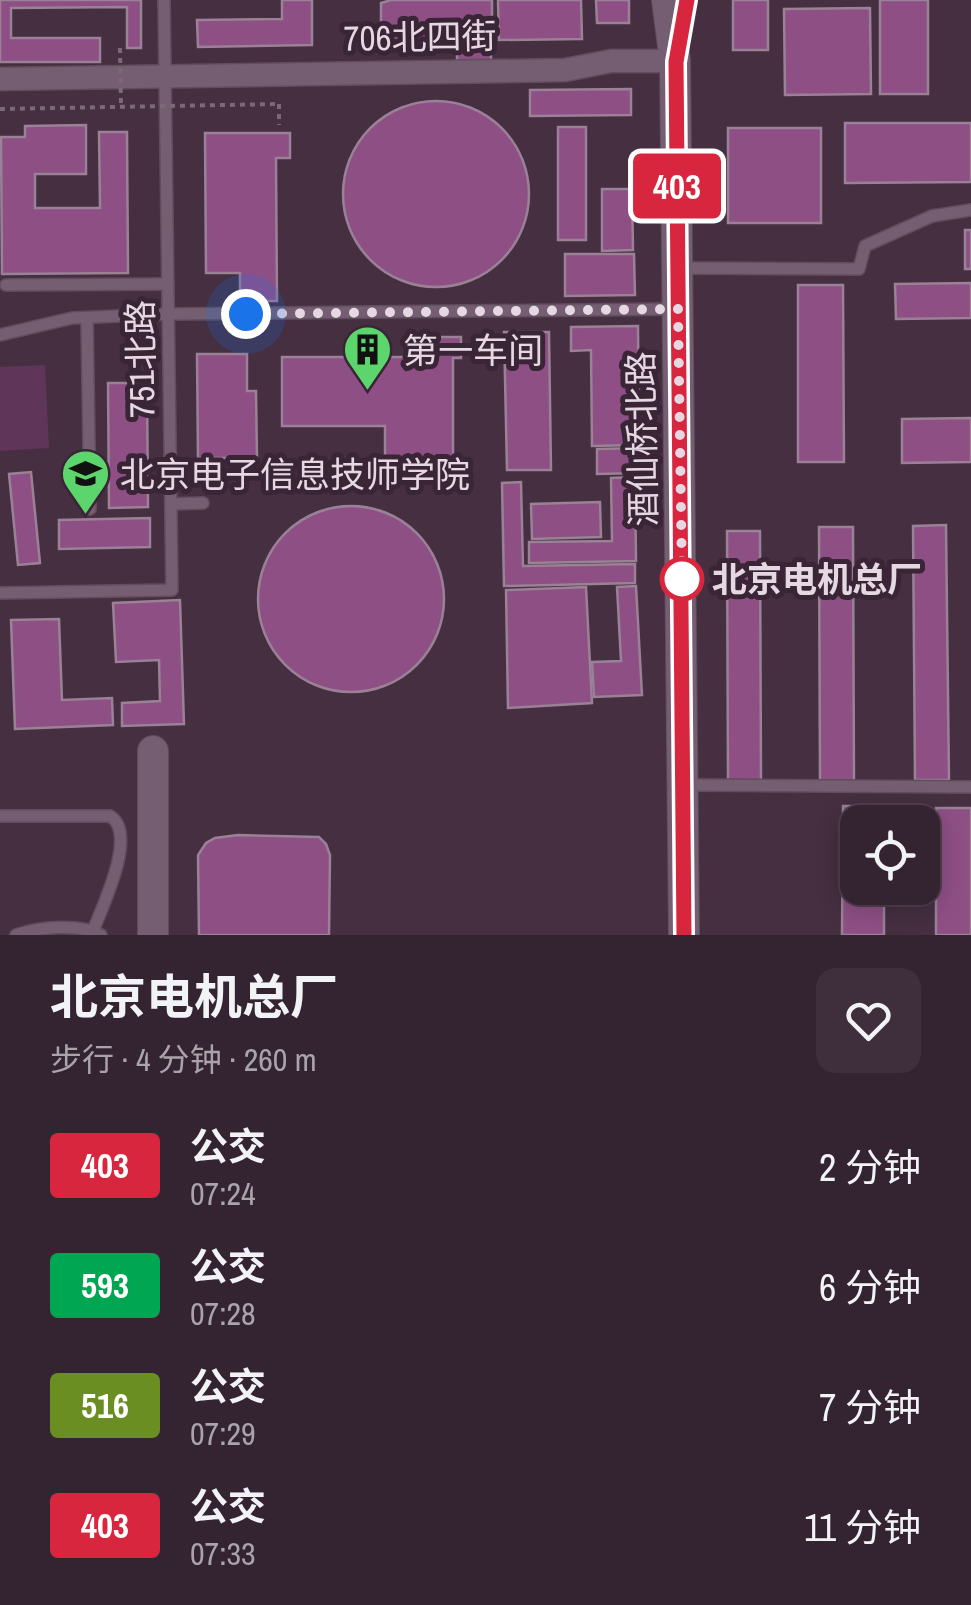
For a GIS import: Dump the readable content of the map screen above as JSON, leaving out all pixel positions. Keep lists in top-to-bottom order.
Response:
{
  "streets": {
    "street": ["706北四街", "酒仙桥北路"],
    "lane": ["751北路"]
  },
  "crossings": [
    ["706北四街", "751北路"],
    ["706北四街", "酒仙桥北路"]
  ],
  "places": {
    "building": ["第一车间"],
    "school or university": ["北京电子信息技师学院"],
    "other": ["北京电机总厂"]
  },
  "lines": ["bus line 403"],
  "page": {
    "on_map": "403",
    "heading": ["北京电机总厂", "步行 · 4 分钟 · 260 m"],
    "list": [
      {
        "mark": "403",
        "name": "公交",
        "note": "07:24",
        "value": "2 分钟"
      },
      {
        "mark": "593",
        "name": "公交",
        "note": "07:28",
        "value": "6 分钟"
      },
      {
        "mark": "516",
        "name": "公交",
        "note": "07:29",
        "value": "7 分钟"
      },
      {
        "mark": "403",
        "name": "公交",
        "note": "07:33",
        "value": "11 分钟"
      }
    ]
  }
}
